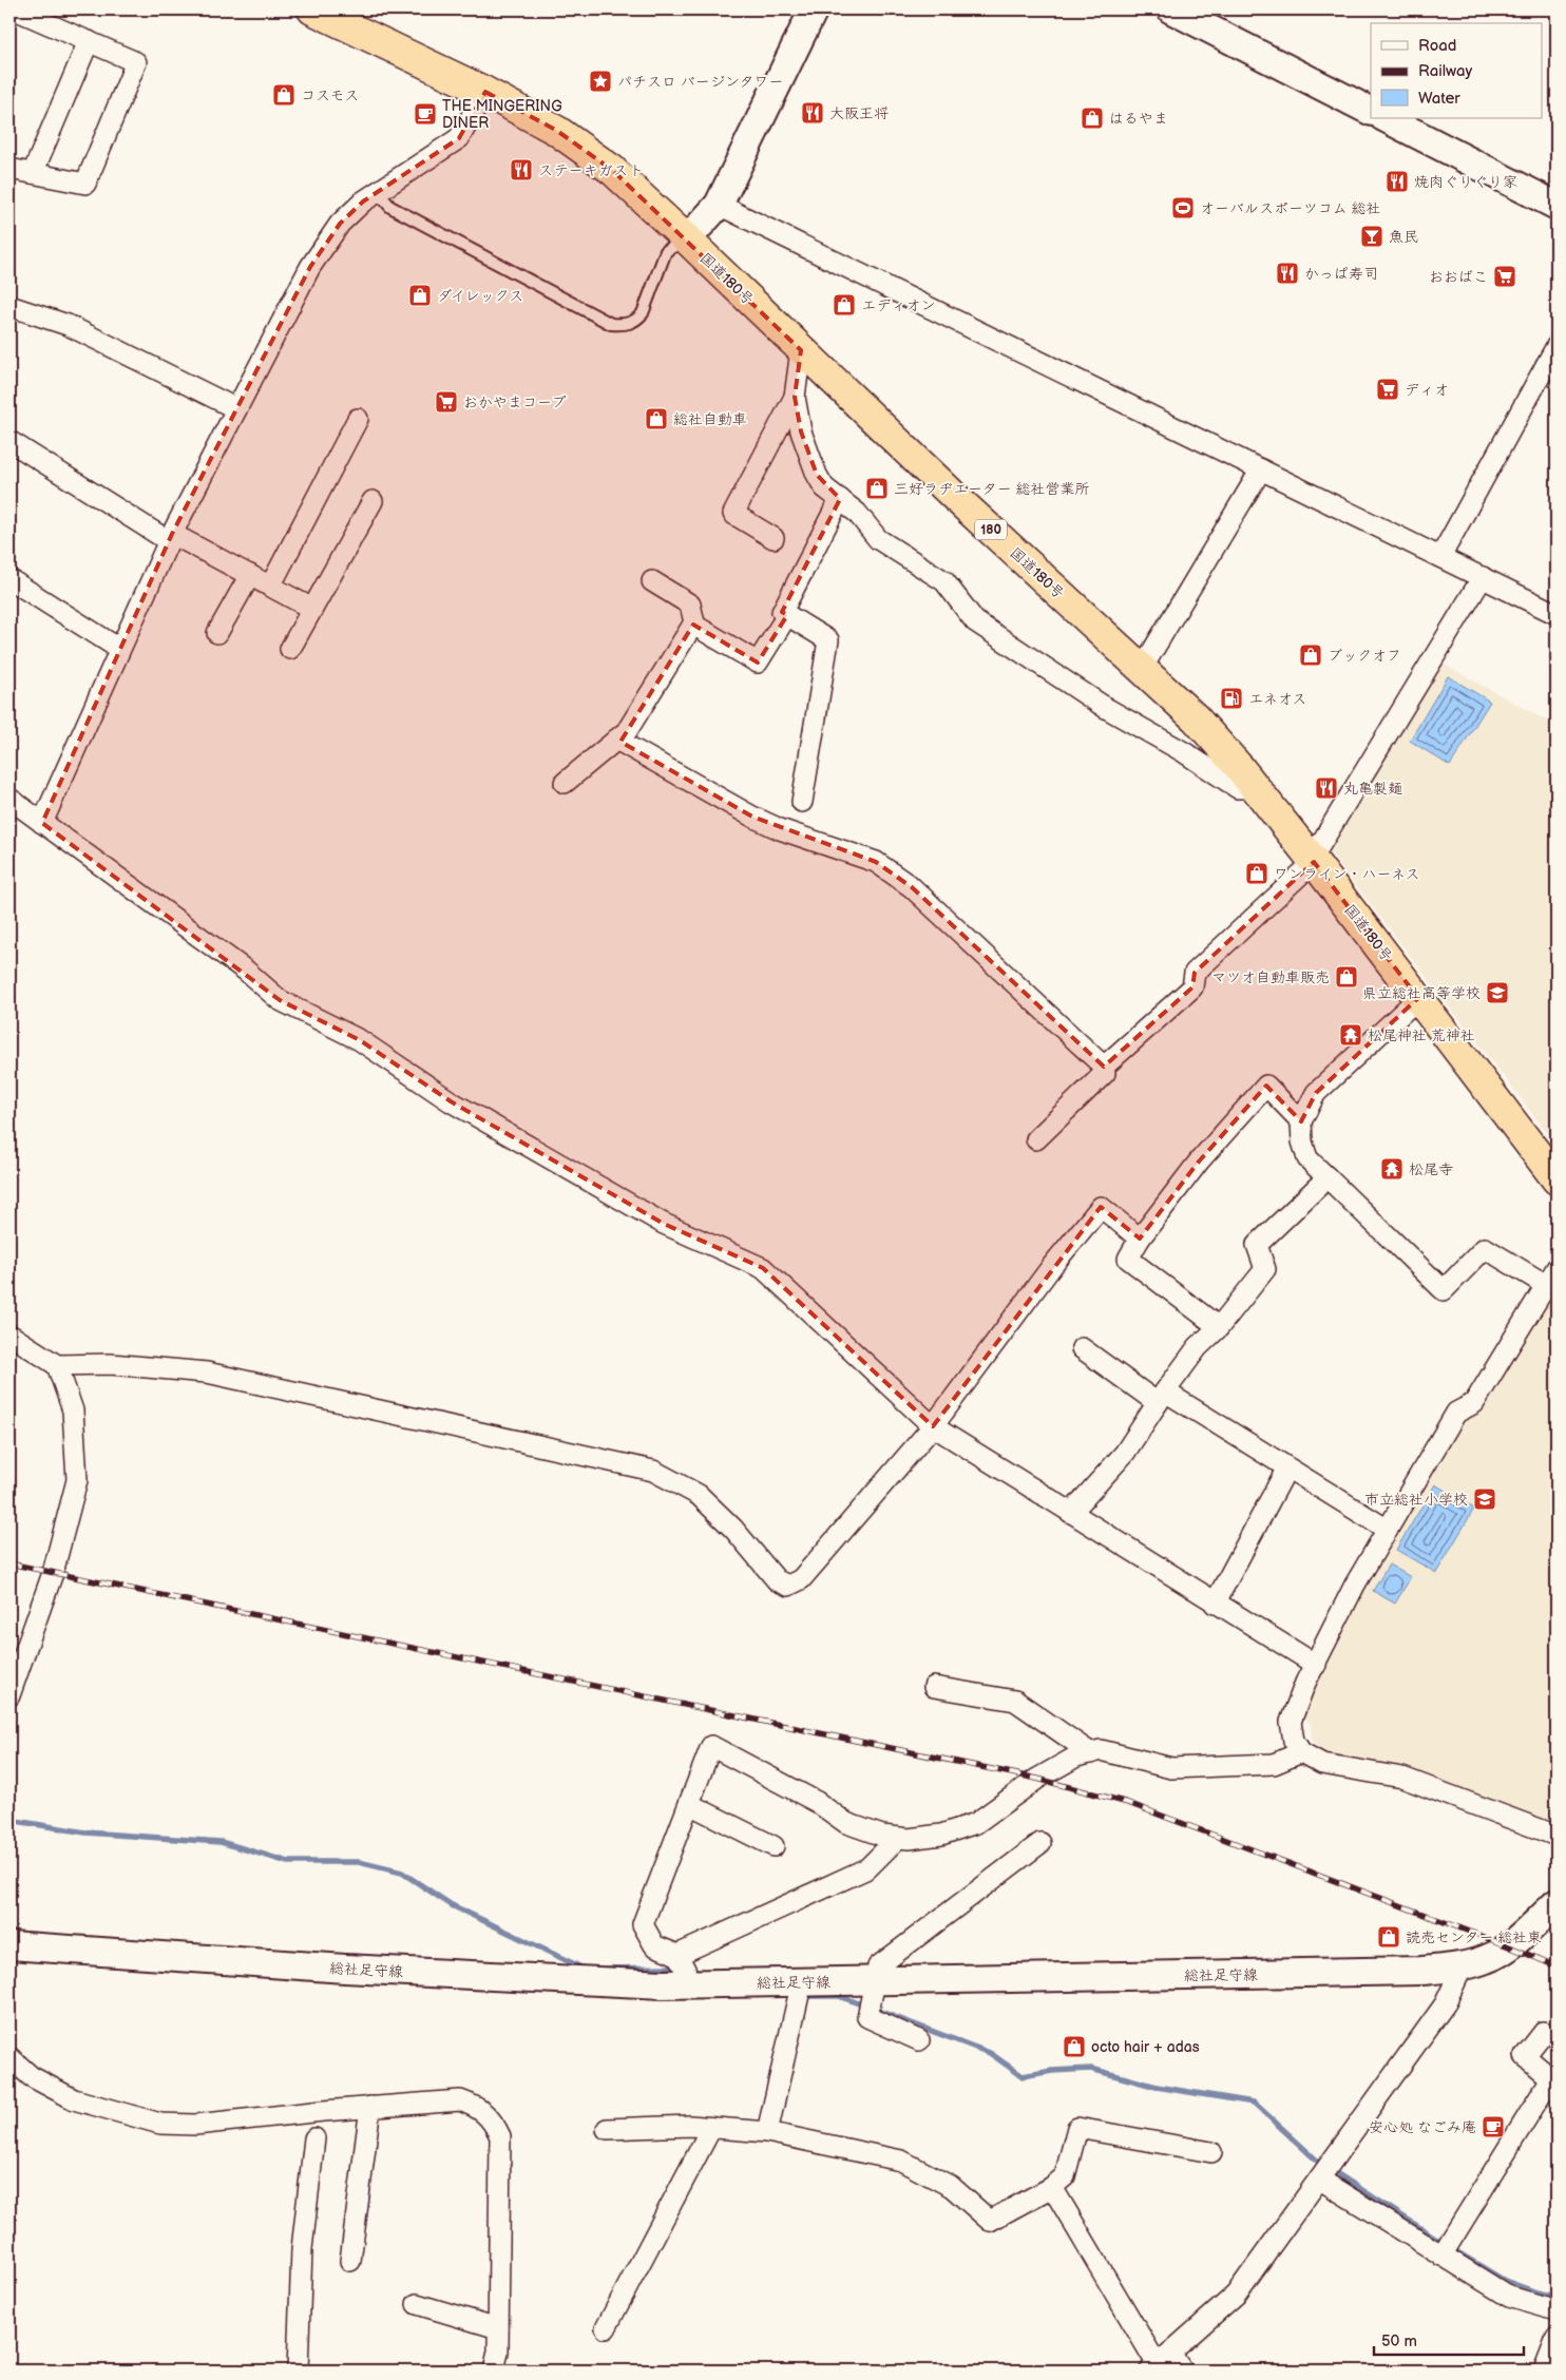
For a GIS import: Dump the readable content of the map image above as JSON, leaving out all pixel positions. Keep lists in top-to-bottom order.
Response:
{
  "streets": {
    "highway": ["国道180号", "180"],
    "main road": ["総社足守線"]
  },
  "places": {
    "place": ["パチスロ バージンタワー"],
    "shop": [
      "コスモス",
      "はるやま",
      "ダイレックス",
      "エディオン",
      "総社自動車",
      "三好ラヂエーター 総社営業所",
      "ブックオフ",
      "ワンライン・ハーネス",
      "マツオ自動車販売",
      "読売センター 総社東",
      "octo hair + adas"
    ],
    "restaurant": [
      "大阪王将",
      "ステーキガスト",
      "焼肉ぐりぐり家",
      "かっぱ寿司",
      "丸亀製麺"
    ],
    "cafe": ["THE MINGERING DINER", "安心処 なごみ庵"],
    "sports": ["オーバルスポーツコム 総社"],
    "bar": ["魚民"],
    "supermarket": ["おおばこ", "ディオ", "おかやまコープ"],
    "fuel station": ["エネオス"],
    "school or university": ["県立総社高等学校", "市立総社小学校"],
    "temple": ["松尾神社 荒神社", "松尾寺"]
  },
  "legend": ["Road", "Railway", "Water"],
  "scale_bar": "50 m"
}
